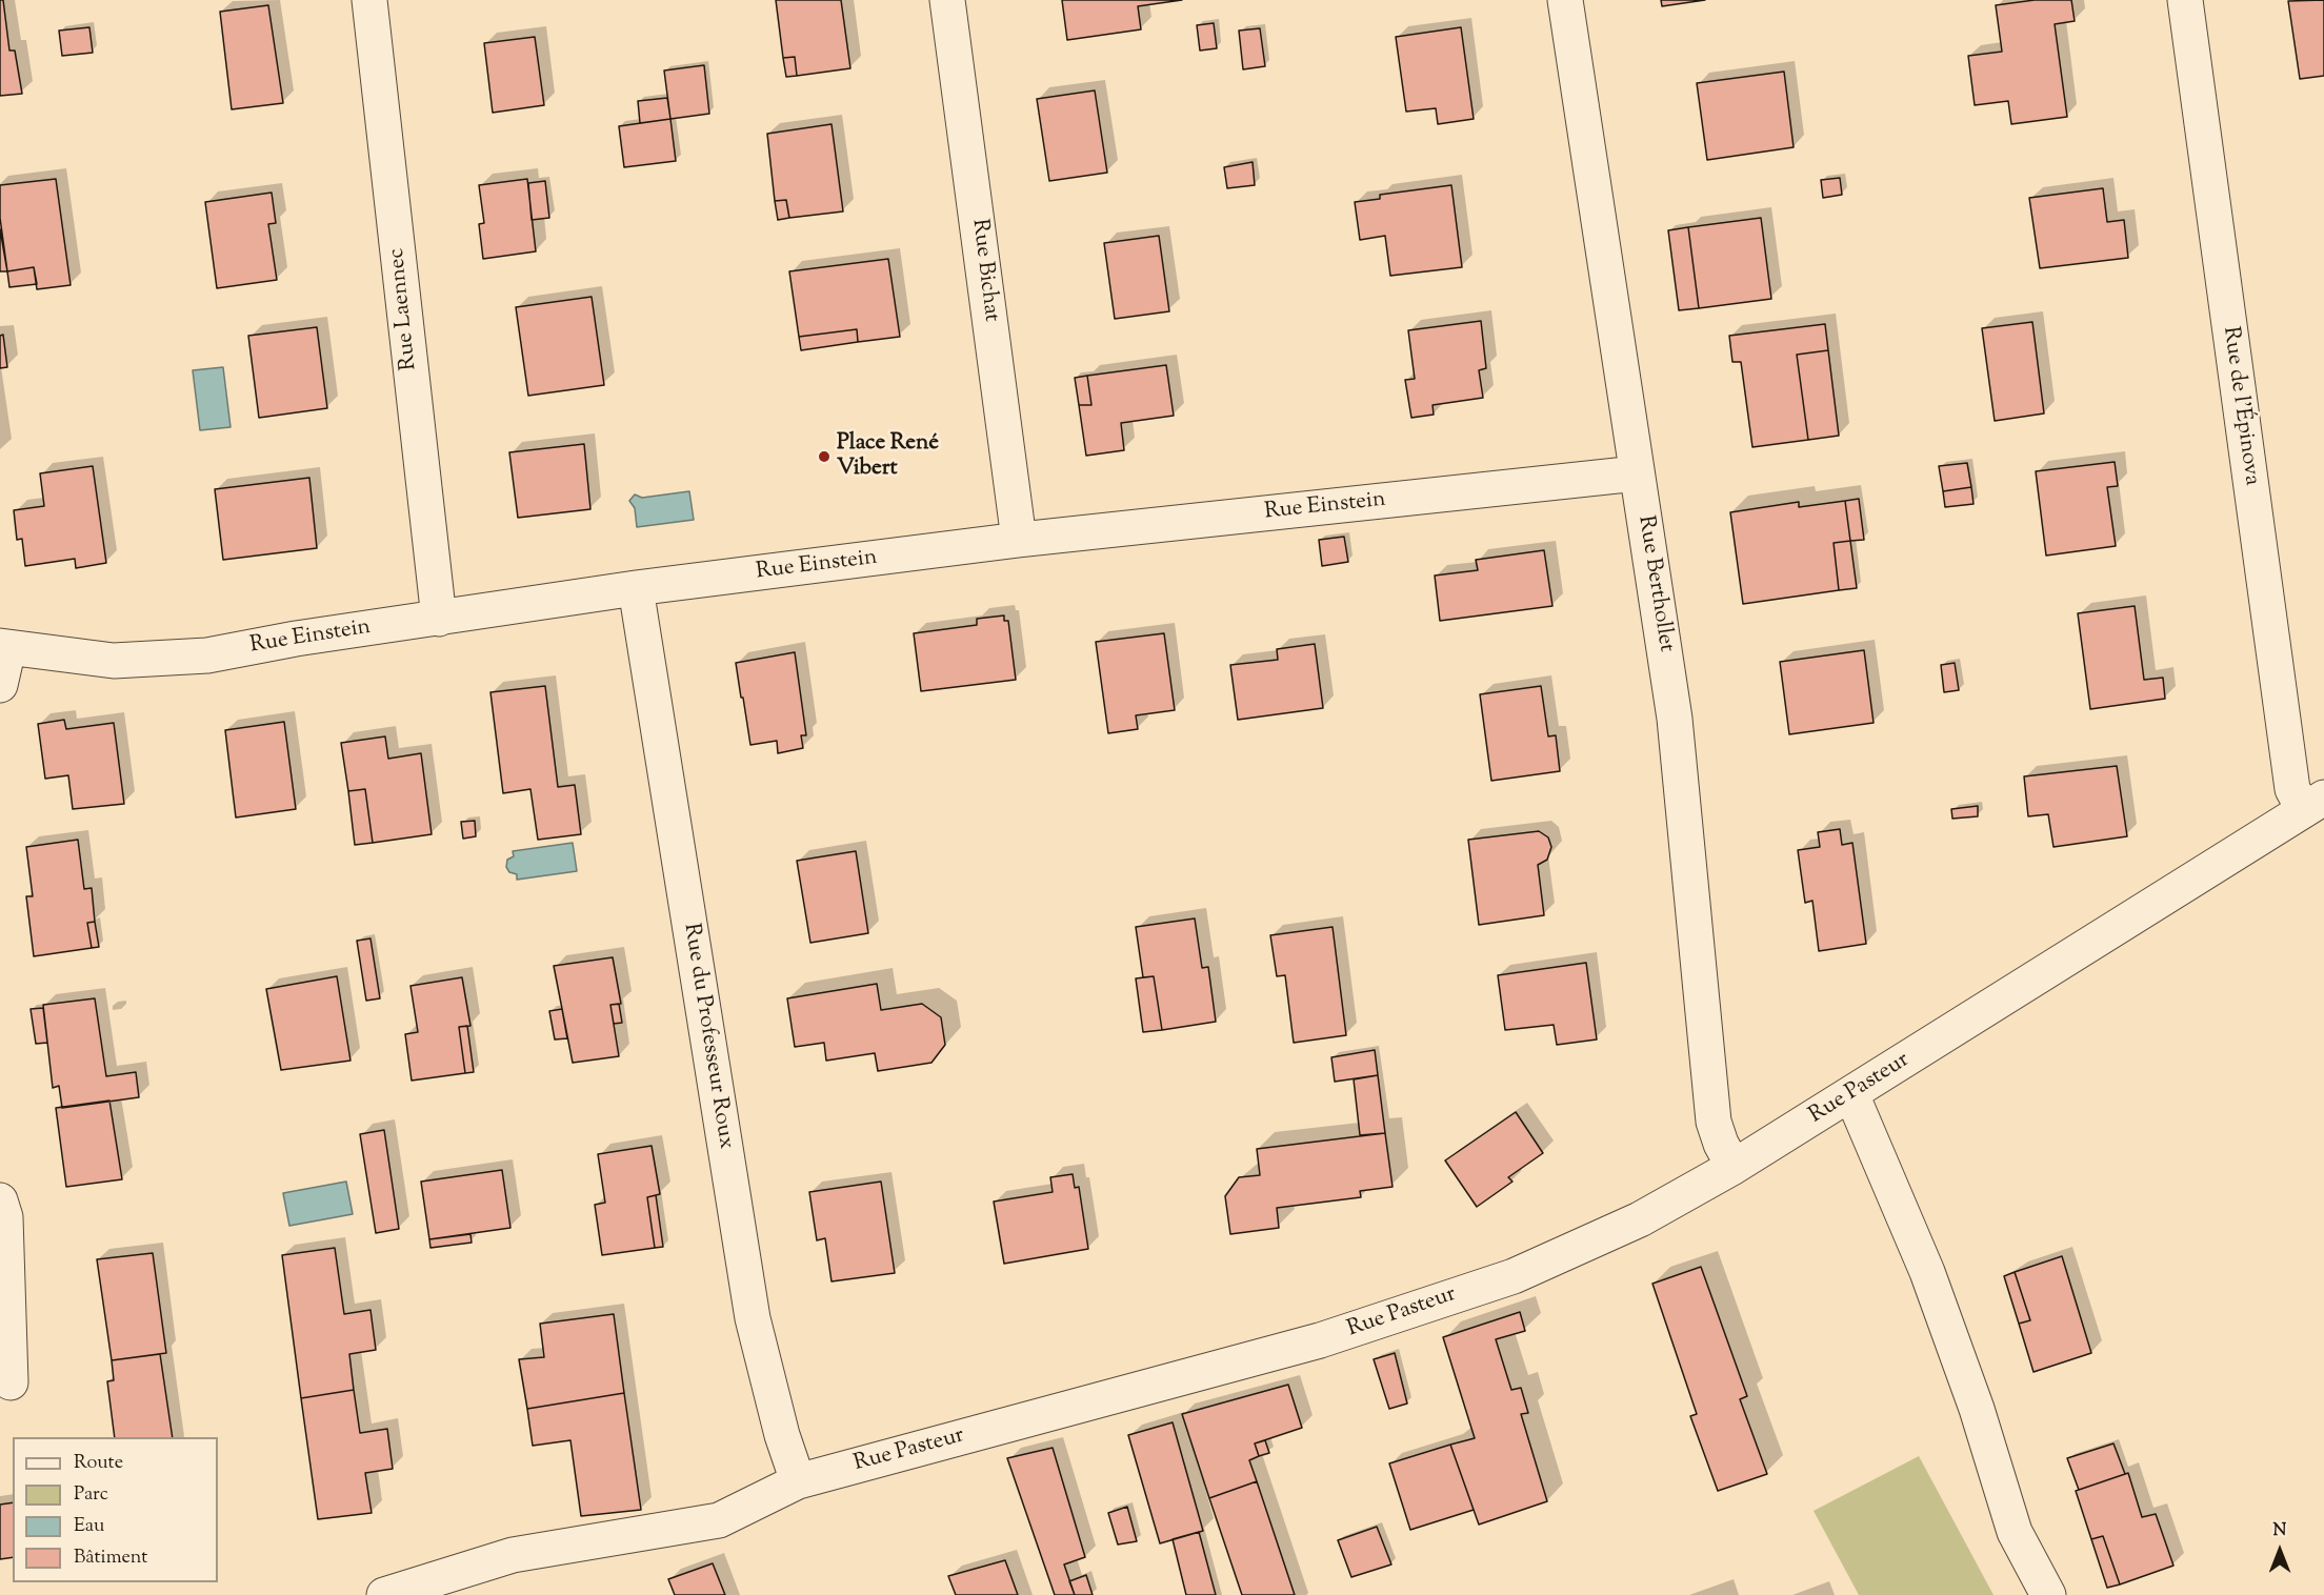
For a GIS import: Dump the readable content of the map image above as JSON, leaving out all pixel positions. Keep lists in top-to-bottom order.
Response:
{
  "streets": {
    "street": [
      "Rue Bichat",
      "Rue Laennec",
      "Rue de l'Épinova",
      "Rue Einstein",
      "Rue Berthollet",
      "Rue du Professeur Roux",
      "Rue Pasteur"
    ]
  },
  "crossings": [
    ["Rue Bichat", "Rue Einstein"],
    ["Rue Laennec", "Rue Einstein"],
    ["Rue de l'Épinova", "Rue Pasteur"],
    ["Rue Einstein", "Rue Berthollet"],
    ["Rue Einstein", "Rue du Professeur Roux"],
    ["Rue Berthollet", "Rue Pasteur"],
    ["Rue du Professeur Roux", "Rue Pasteur"]
  ],
  "places": ["Place René Vibert"],
  "legend": [
    "Route",
    "Parc",
    "Eau",
    "Bâtiment"
  ],
  "north": "top"
}
